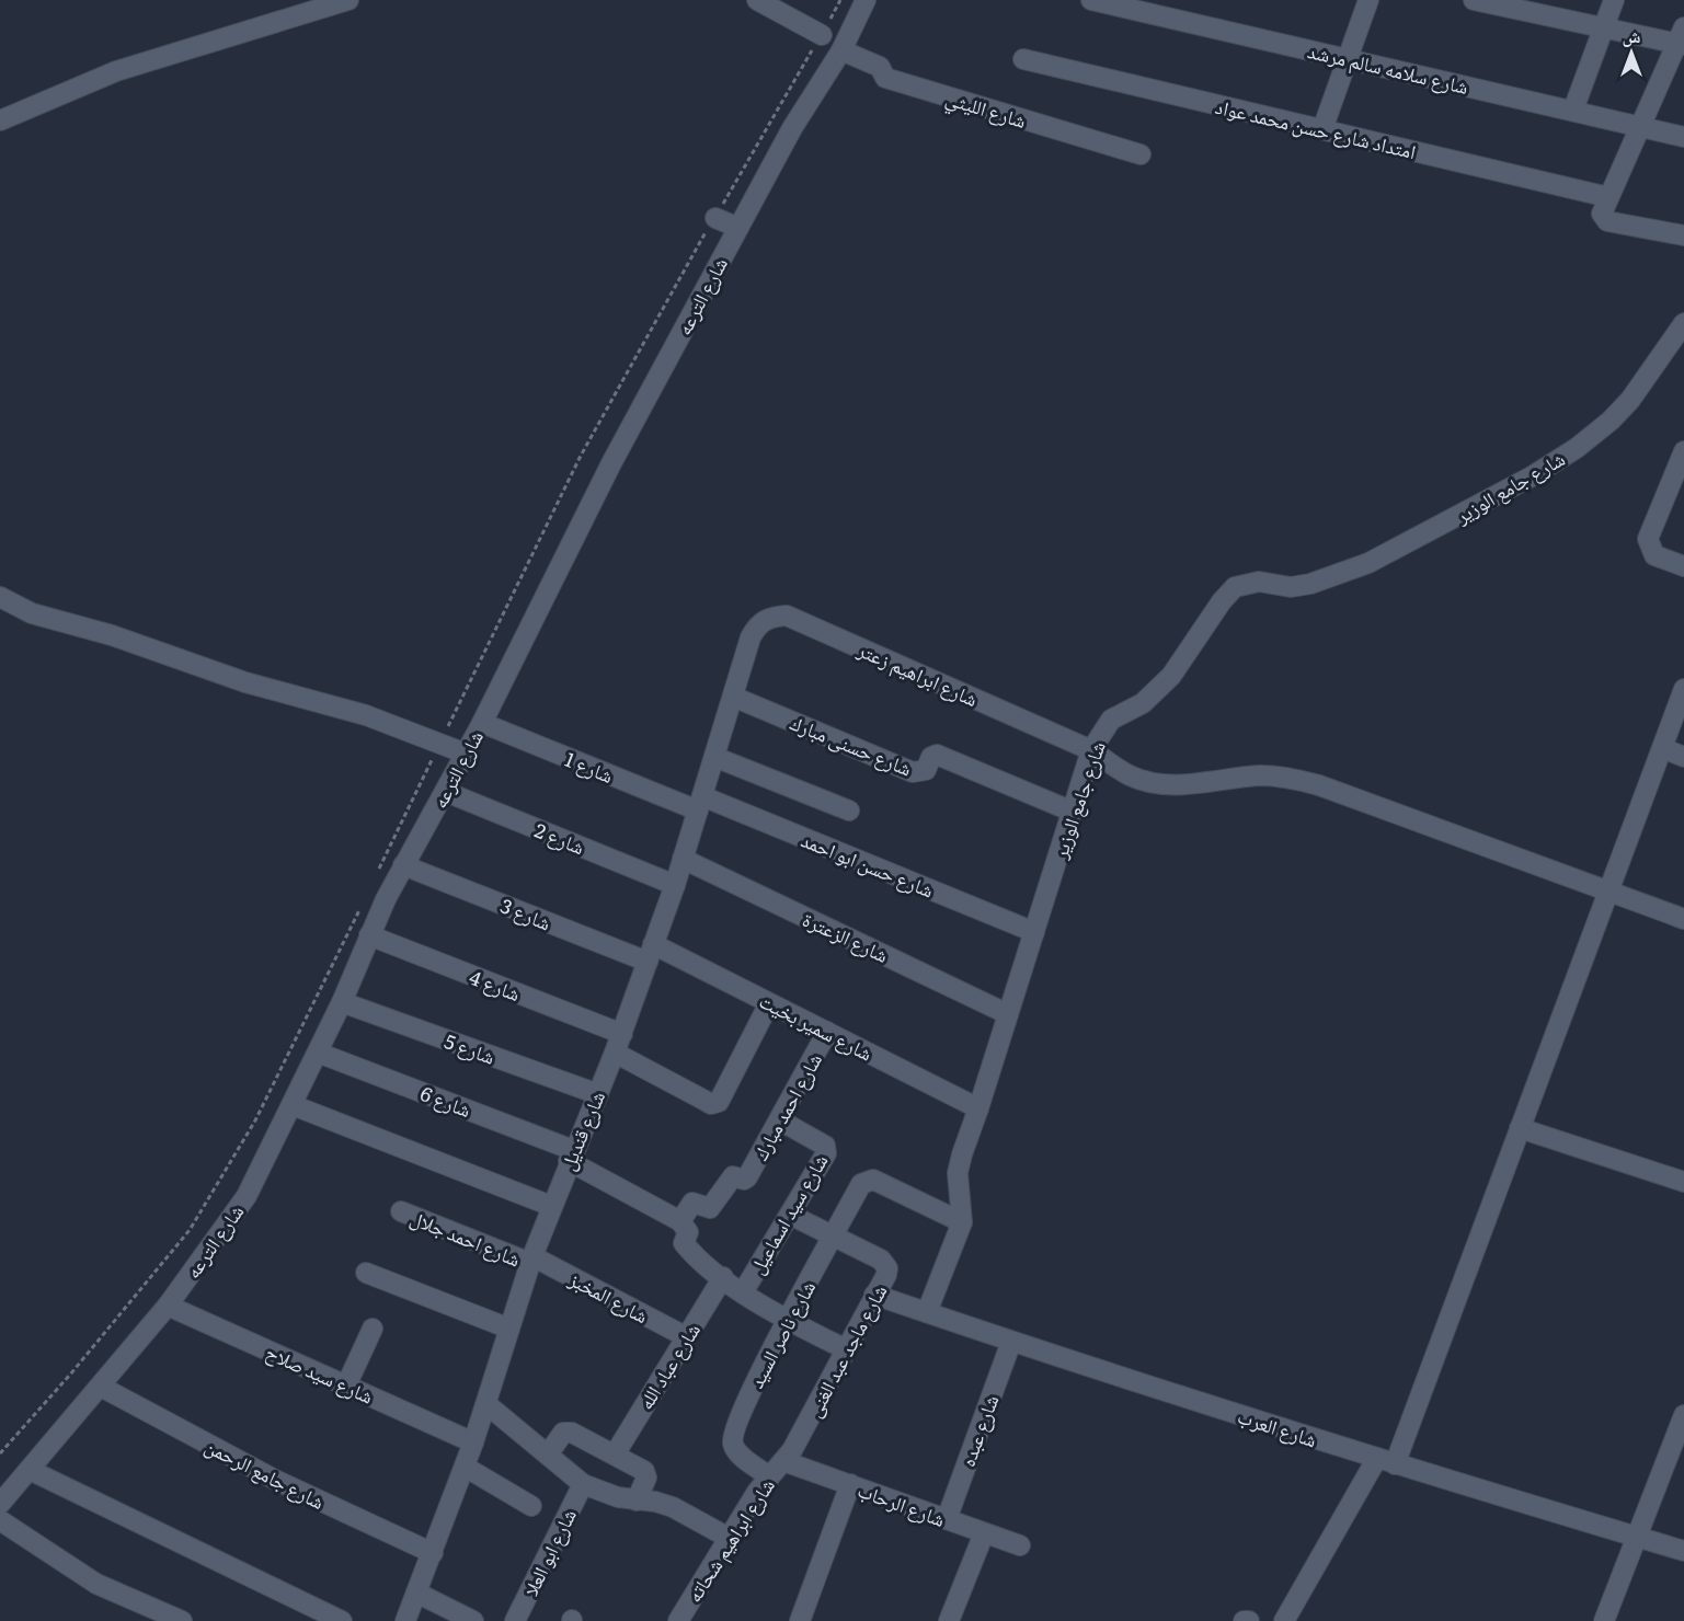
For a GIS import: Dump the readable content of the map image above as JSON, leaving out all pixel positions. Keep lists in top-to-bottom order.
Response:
{
  "streets": {
    "street": [
      "شارع سلامه سالم مرشد",
      "شارع الليثي",
      "امتداد شارع حسن محمد عواد",
      "شارع الترعه",
      "شارع جامع الوزير",
      "شارع ابراهيم زعتر",
      "شارع حسنى مبارك",
      "شارع 1",
      "شارع 2",
      "شارع حسن ابو احمد",
      "شارع 3",
      "شارع الزعترة",
      "شارع 4",
      "شارع سمير بخيت",
      "شارع 5",
      "شارع 6",
      "شارع احمد مبارك",
      "شارع قنديل",
      "شارع سيد اسماعيل",
      "شارع احمد جلال",
      "شارع المخبز",
      "شارع ناصر السيد",
      "شارع ماجد عبد الغنى",
      "شارع عباد الله",
      "شارع سيد صلاح",
      "شارع العرب",
      "شارع عبده",
      "شارع جامع الرحمن",
      "شارع الرحاب",
      "شارع ابراهيم شحاته",
      "شارع ابو العلا"
    ]
  },
  "crossings": [
    ["شارع الليثي", "شارع الترعه"],
    ["شارع الترعه", "شارع 1"],
    ["شارع الترعه", "شارع 2"],
    ["شارع الترعه", "شارع 3"],
    ["شارع الترعه", "شارع 4"],
    ["شارع الترعه", "شارع 5"],
    ["شارع الترعه", "شارع 6"],
    ["شارع الترعه", "شارع سيد صلاح"],
    ["شارع الترعه", "شارع جامع الرحمن"],
    ["شارع جامع الوزير", "شارع ابراهيم زعتر"],
    ["شارع جامع الوزير", "شارع حسنى مبارك"],
    ["شارع جامع الوزير", "شارع حسن ابو احمد"],
    ["شارع جامع الوزير", "شارع الزعترة"],
    ["شارع جامع الوزير", "شارع سمير بخيت"],
    ["شارع جامع الوزير", "شارع ناصر السيد"],
    ["شارع جامع الوزير", "شارع العرب"],
    ["شارع ابراهيم زعتر", "شارع قنديل"],
    ["شارع حسنى مبارك", "شارع قنديل"],
    ["شارع 1", "شارع حسن ابو احمد"],
    ["شارع 1", "شارع قنديل"],
    ["شارع 2", "شارع قنديل"],
    ["شارع حسن ابو احمد", "شارع قنديل"],
    ["شارع 3", "شارع سمير بخيت"],
    ["شارع 3", "شارع قنديل"],
    ["شارع الزعترة", "شارع قنديل"],
    ["شارع 4", "شارع سمير بخيت"],
    ["شارع 4", "شارع قنديل"],
    ["شارع سمير بخيت", "شارع احمد مبارك"],
    ["شارع سمير بخيت", "شارع قنديل"],
    ["شارع 5", "شارع قنديل"],
    ["شارع 6", "شارع احمد مبارك"],
    ["شارع 6", "شارع قنديل"],
    ["شارع احمد مبارك", "شارع سيد اسماعيل"],
    ["شارع قنديل", "شارع احمد جلال"],
    ["شارع قنديل", "شارع المخبز"],
    ["شارع قنديل", "شارع سيد صلاح"],
    ["شارع قنديل", "شارع جامع الرحمن"],
    ["شارع سيد اسماعيل", "شارع ماجد عبد الغنى"],
    ["شارع احمد جلال", "شارع المخبز"],
    ["شارع المخبز", "شارع عباد الله"],
    ["شارع ناصر السيد", "شارع ماجد عبد الغنى"],
    ["شارع ناصر السيد", "شارع ابراهيم شحاته"],
    ["شارع ماجد عبد الغنى", "شارع العرب"],
    ["شارع ماجد عبد الغنى", "شارع الرحاب"],
    ["شارع ماجد عبد الغنى", "شارع ابراهيم شحاته"],
    ["شارع العرب", "شارع عبده"],
    ["شارع عبده", "شارع الرحاب"],
    ["شارع الرحاب", "شارع ابراهيم شحاته"]
  ],
  "north": "top"
}
